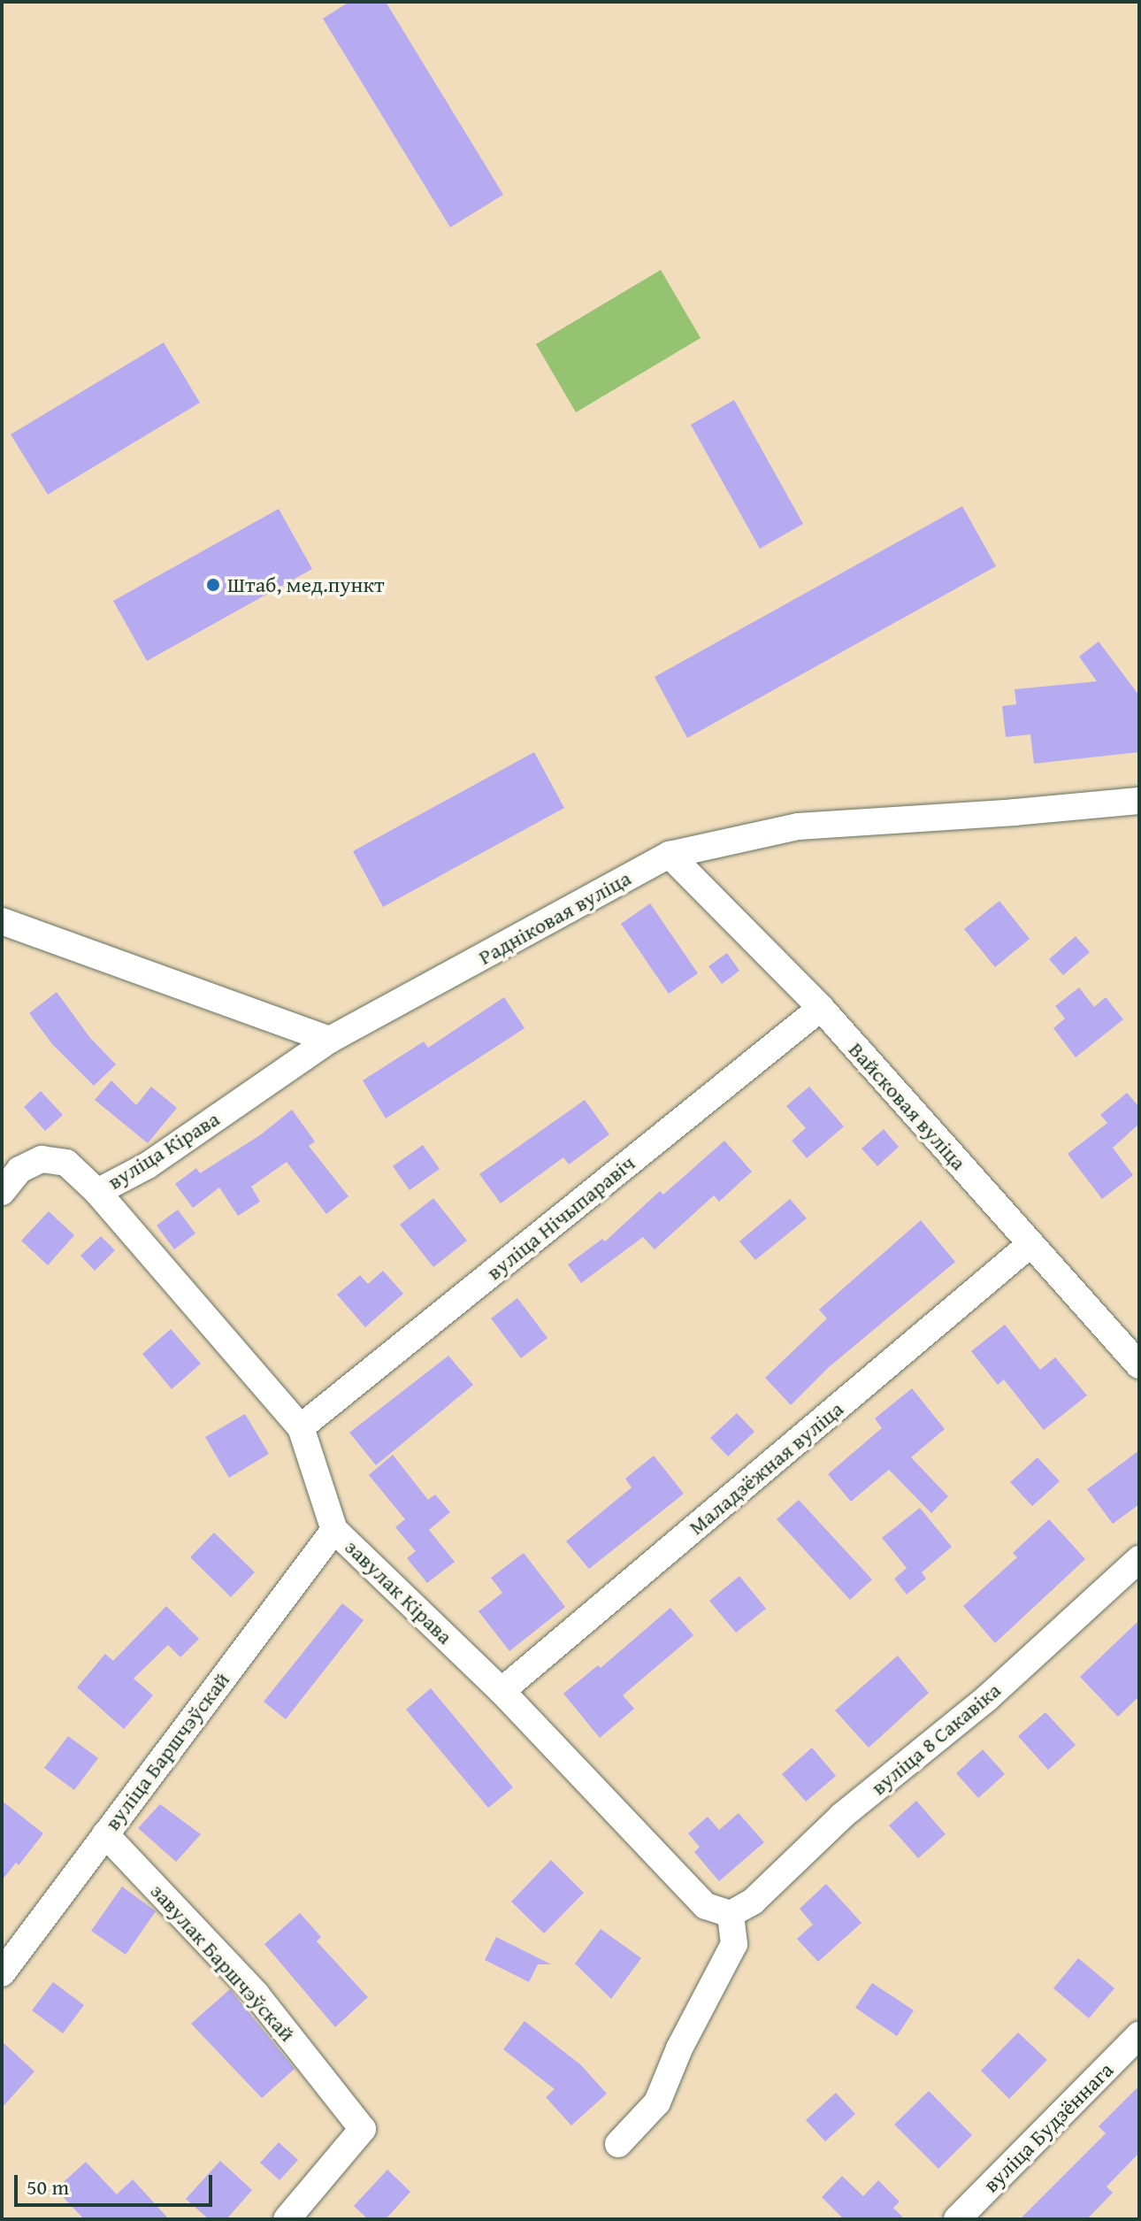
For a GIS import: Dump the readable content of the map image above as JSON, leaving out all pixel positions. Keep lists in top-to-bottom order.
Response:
{
  "streets": {
    "street": [
      "Радніковая вуліца",
      "Вайсковая вуліца",
      "вуліца Кірава",
      "вуліца Нічыпаравіч",
      "Маладзёжная вуліца",
      "завулак Кірава",
      "вуліца 8 Сакавіка",
      "вуліца Баршчэўскай",
      "завулак Баршчэўскай",
      "вуліца Будзённага"
    ]
  },
  "crossings": [
    ["Радніковая вуліца", "Вайсковая вуліца"],
    ["Радніковая вуліца", "вуліца Кірава"],
    ["Вайсковая вуліца", "вуліца Нічыпаравіч"],
    ["Вайсковая вуліца", "Маладзёжная вуліца"],
    ["вуліца Кірава", "завулак Кірава"],
    ["вуліца Нічыпаравіч", "завулак Кірава"],
    ["Маладзёжная вуліца", "завулак Кірава"],
    ["завулак Кірава", "вуліца 8 Сакавіка"],
    ["завулак Кірава", "вуліца Баршчэўскай"],
    ["вуліца Баршчэўскай", "завулак Баршчэўскай"]
  ],
  "places": ["Штаб, мeд.пункт"],
  "scale_bar": "50 m"
}
